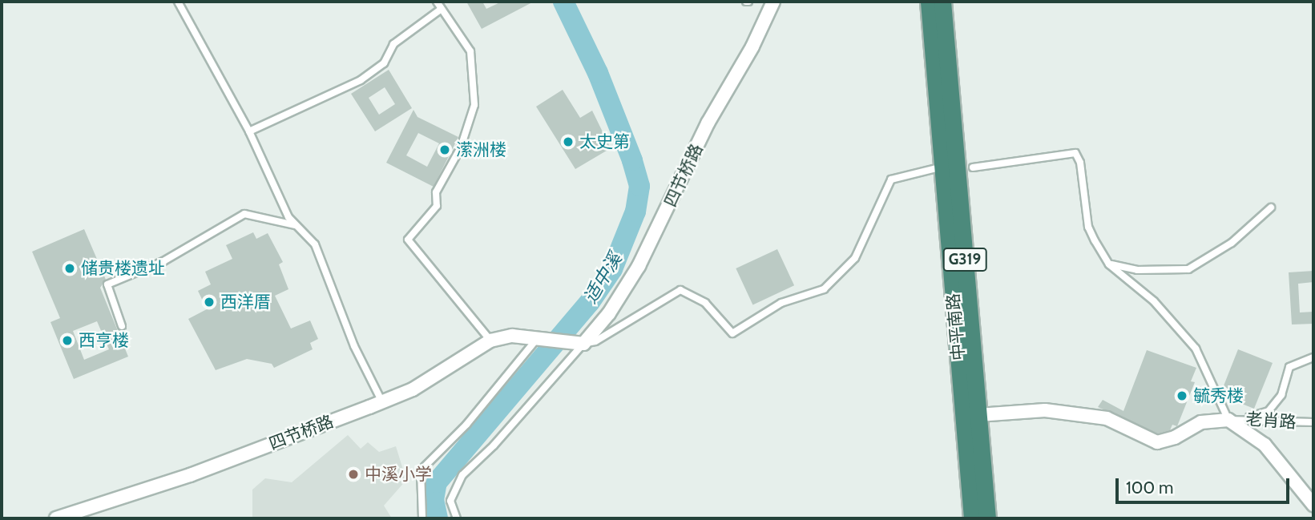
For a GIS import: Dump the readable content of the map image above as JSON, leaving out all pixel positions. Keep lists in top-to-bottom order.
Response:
{
  "streets": {
    "highway": ["G319", "中平南路"],
    "street": ["四节桥路"],
    "lane": ["老肖路"]
  },
  "water": ["适中溪"],
  "places": [
    "太史第",
    "潆洲楼",
    "储贵楼遗址",
    "西洋厝",
    "西亨楼",
    "毓秀楼",
    "中溪小学"
  ],
  "scale_bar": "100 m"
}
